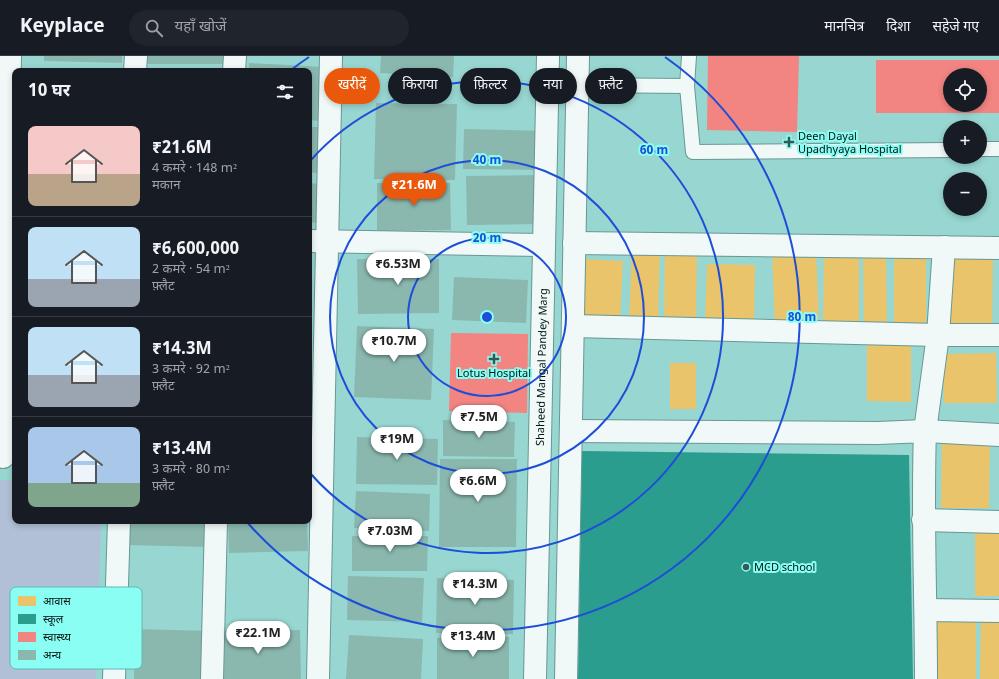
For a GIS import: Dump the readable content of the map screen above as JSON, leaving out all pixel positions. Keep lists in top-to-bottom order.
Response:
{
  "streets": {
    "street": ["Shaheed Mangal Pandey Marg"]
  },
  "places": {
    "health": ["Deen Dayal Upadhyaya Hospital", "Lotus Hospital"],
    "other": ["MCD school"]
  },
  "legend": [
    "आवास",
    "स्कूल",
    "स्वास्थ्य",
    "अन्य"
  ],
  "page": {
    "header": "Keyplace",
    "search": "यहाँ खोजें",
    "nav": ["मानचित्र", "दिशा", "सहेजे गए"],
    "map_buttons": ["+", "−"],
    "chip": [
      "खरीदें",
      "किराया",
      "फ़िल्टर",
      "नया",
      "फ़्लैट"
    ],
    "heading": "10 घर",
    "list": [
      {
        "name": "₹21.6M",
        "note": "4 कमरे · 148 m² · मकान"
      },
      {
        "name": "₹6,600,000",
        "note": "2 कमरे · 54 m² · फ़्लैट"
      },
      {
        "name": "₹14.3M",
        "note": "3 कमरे · 92 m² · फ़्लैट"
      },
      {
        "name": "₹13.4M",
        "note": "3 कमरे · 80 m² · फ़्लैट"
      }
    ],
    "price": [
      "₹21.6M",
      "₹6.53M",
      "₹10.7M",
      "₹7.5M",
      "₹19M",
      "₹6.6M",
      "₹7.03M",
      "₹14.3M",
      "₹22.1M",
      "₹13.4M"
    ]
  },
  "rings": [
    "60 m",
    "40 m",
    "20 m",
    "80 m"
  ]
}
